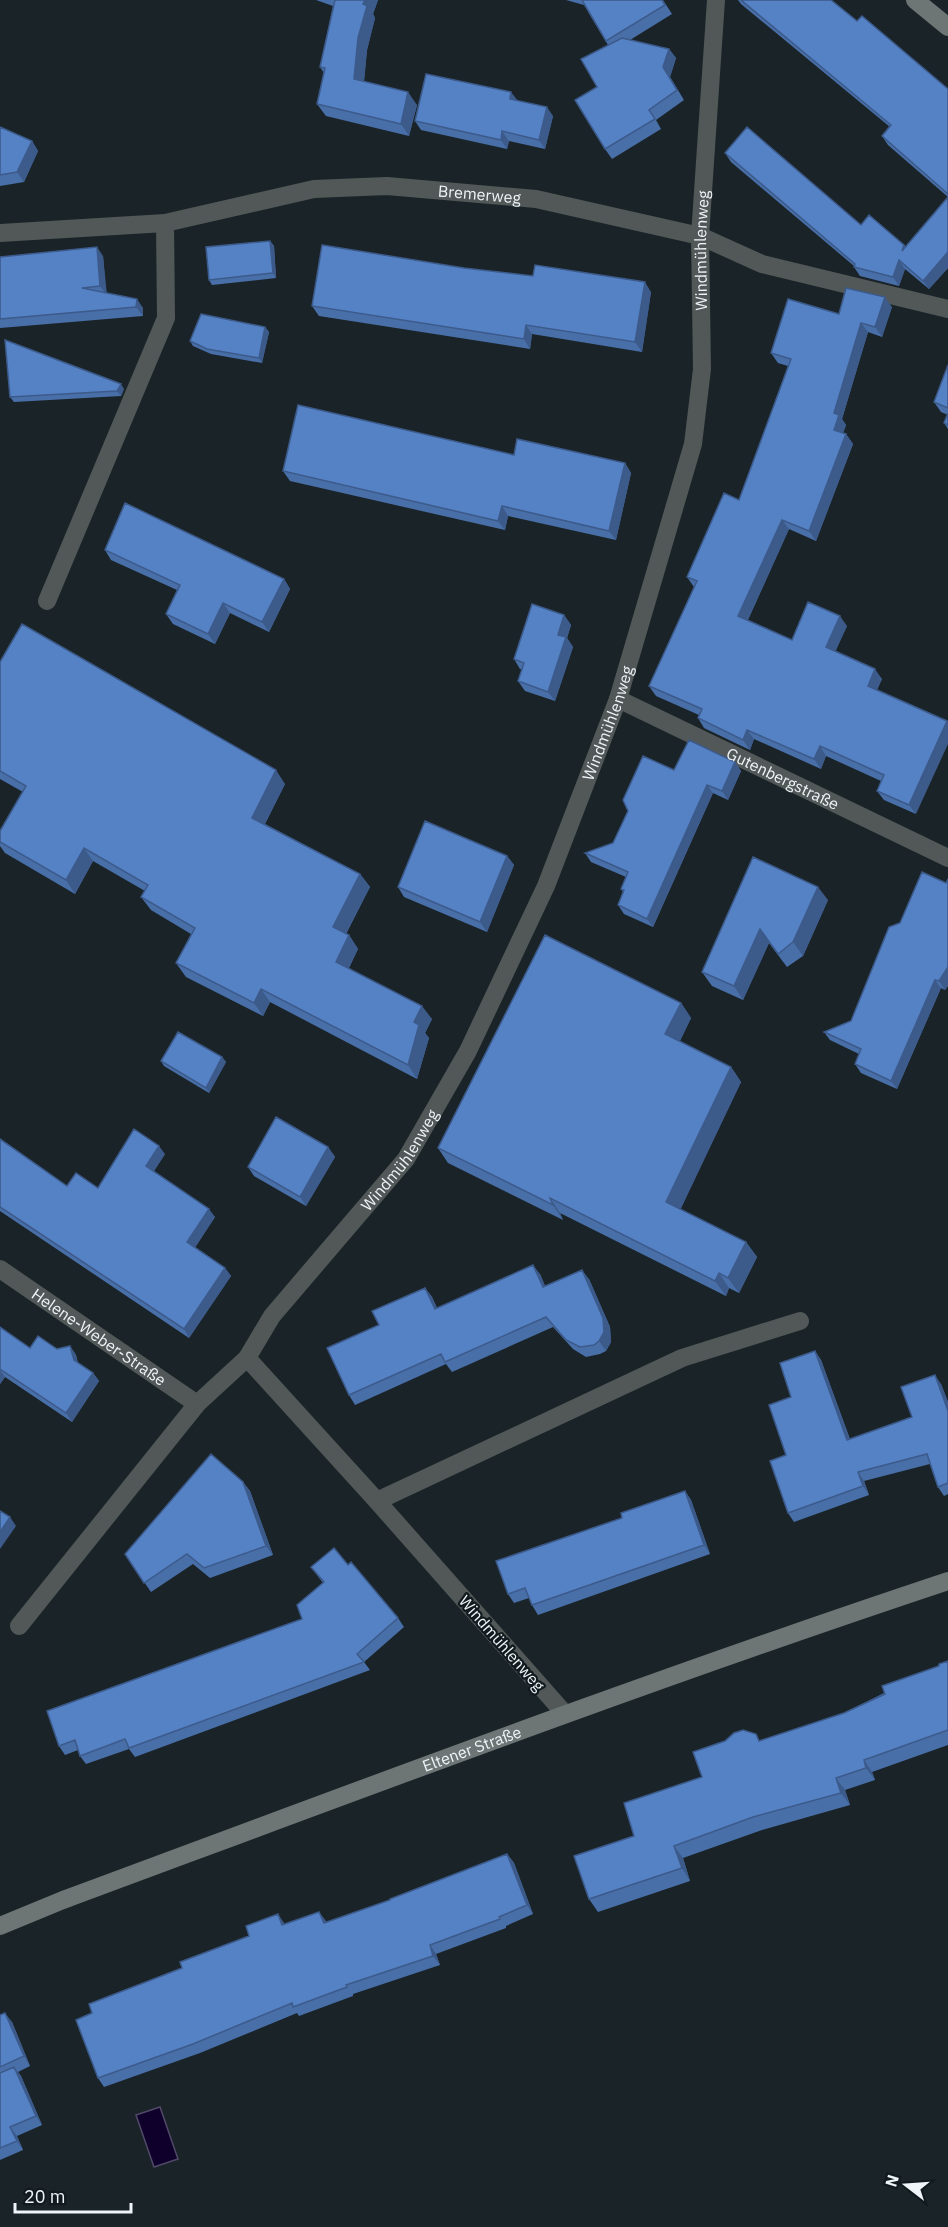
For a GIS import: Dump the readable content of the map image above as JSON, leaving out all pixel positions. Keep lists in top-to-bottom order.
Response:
{
  "streets": {
    "main road": ["Eltener Straße"],
    "street": [
      "Bremerweg",
      "Windmühlenweg",
      "Gutenbergstraße",
      "Helene-Weber-Straße"
    ]
  },
  "crossings": [
    ["Bremerweg", "Windmühlenweg"],
    ["Windmühlenweg", "Gutenbergstraße"],
    ["Windmühlenweg", "Helene-Weber-Straße"],
    ["Windmühlenweg", "Eltener Straße"]
  ],
  "scale_bar": "20 m",
  "north": "left"
}
